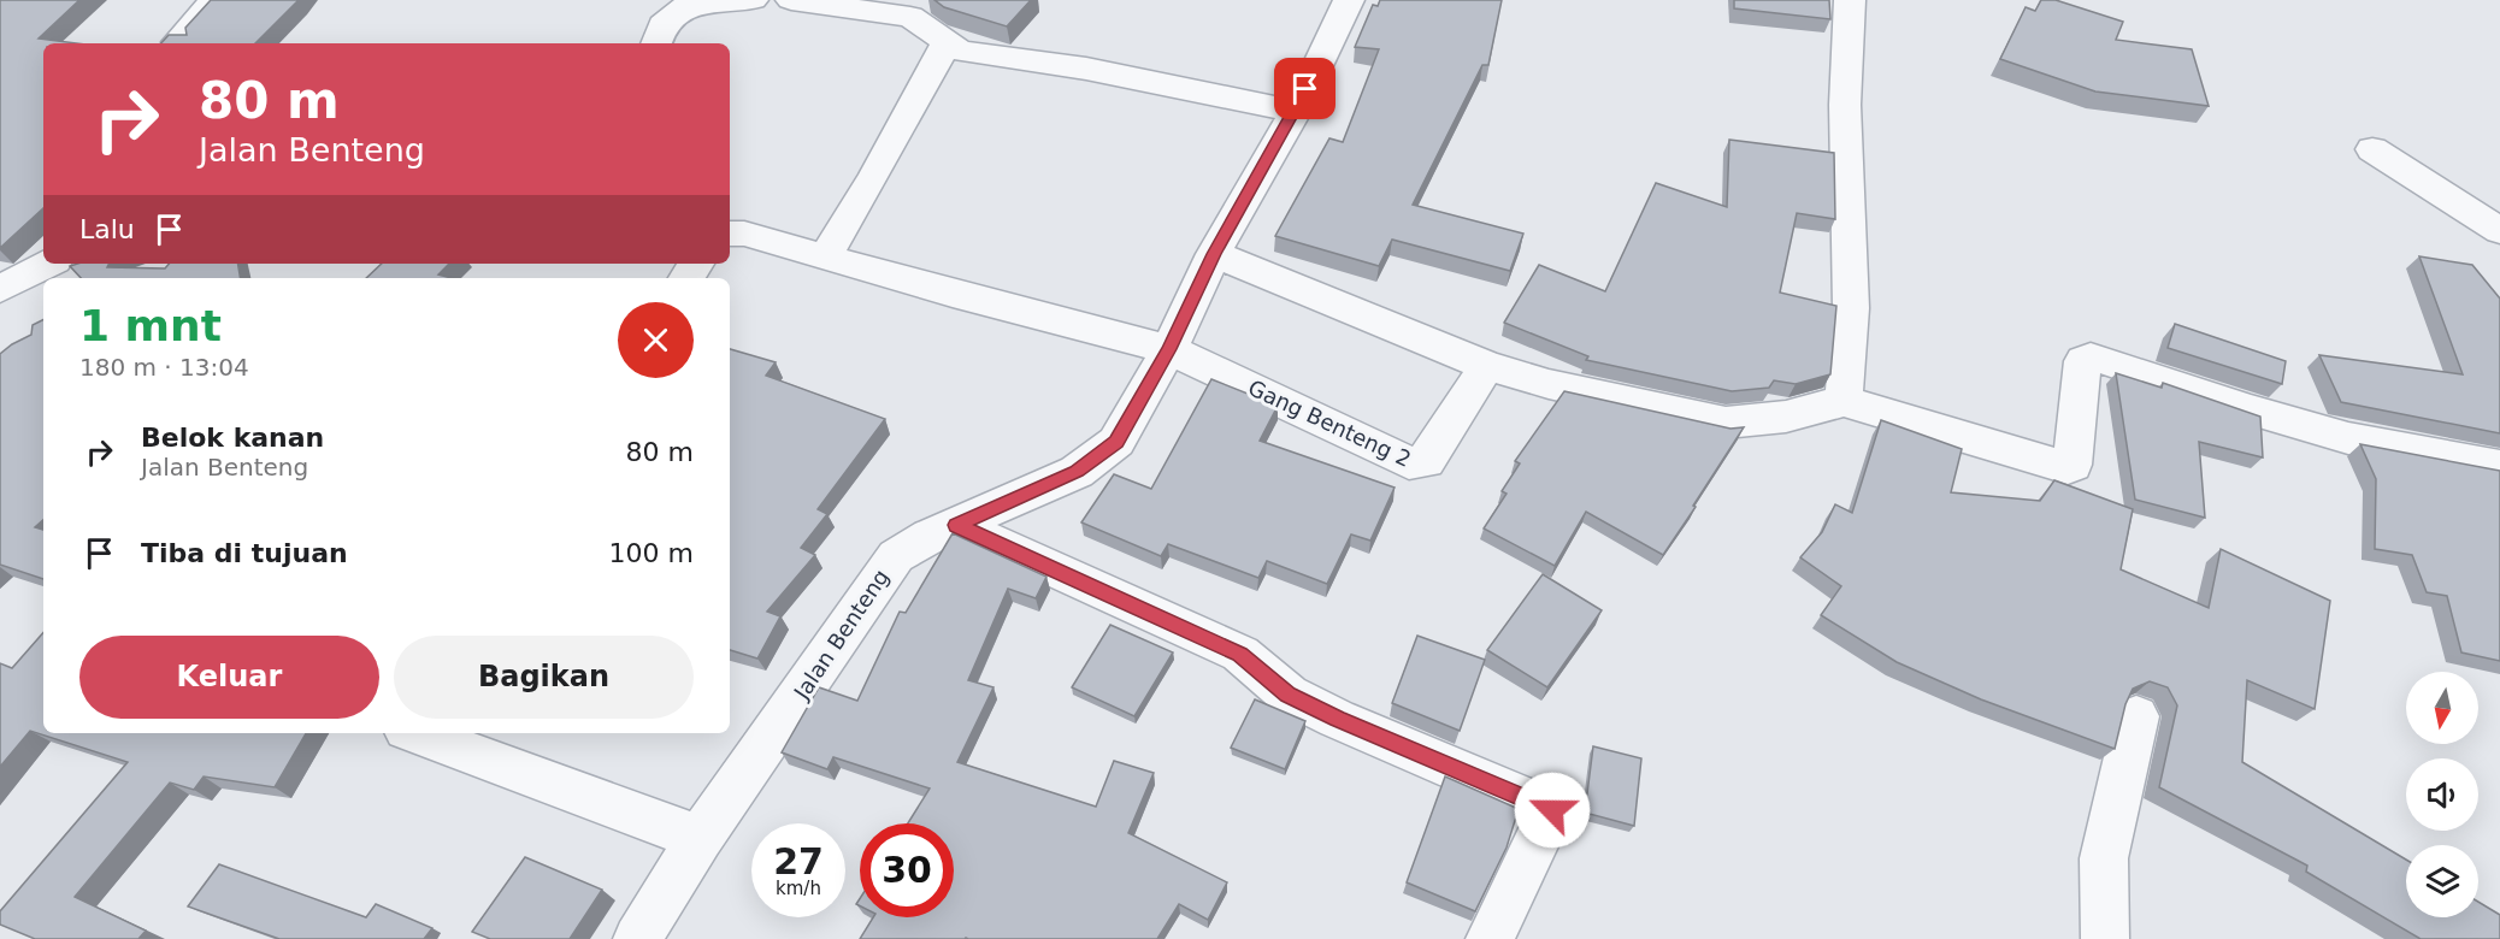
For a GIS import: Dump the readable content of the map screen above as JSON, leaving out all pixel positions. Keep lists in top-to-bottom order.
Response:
{
  "streets": {
    "street": ["Gang Benteng 2", "Jalan Benteng"]
  },
  "crossings": [
    ["Gang Benteng 2", "Jalan Benteng"]
  ],
  "north": "bottom",
  "page": {
    "turn": ["80 m", "Jalan Benteng"],
    "then": "Lalu",
    "heading": ["1 mnt", "180 m · 13:04"],
    "list": [
      {
        "name": "Belok kanan",
        "note": "Jalan Benteng",
        "value": "80 m"
      },
      {
        "name": "Tiba di tujuan",
        "value": "100 m"
      }
    ],
    "buttons": ["Keluar", "Bagikan"],
    "speed": "27 km/h",
    "limit": "30"
  }
}
